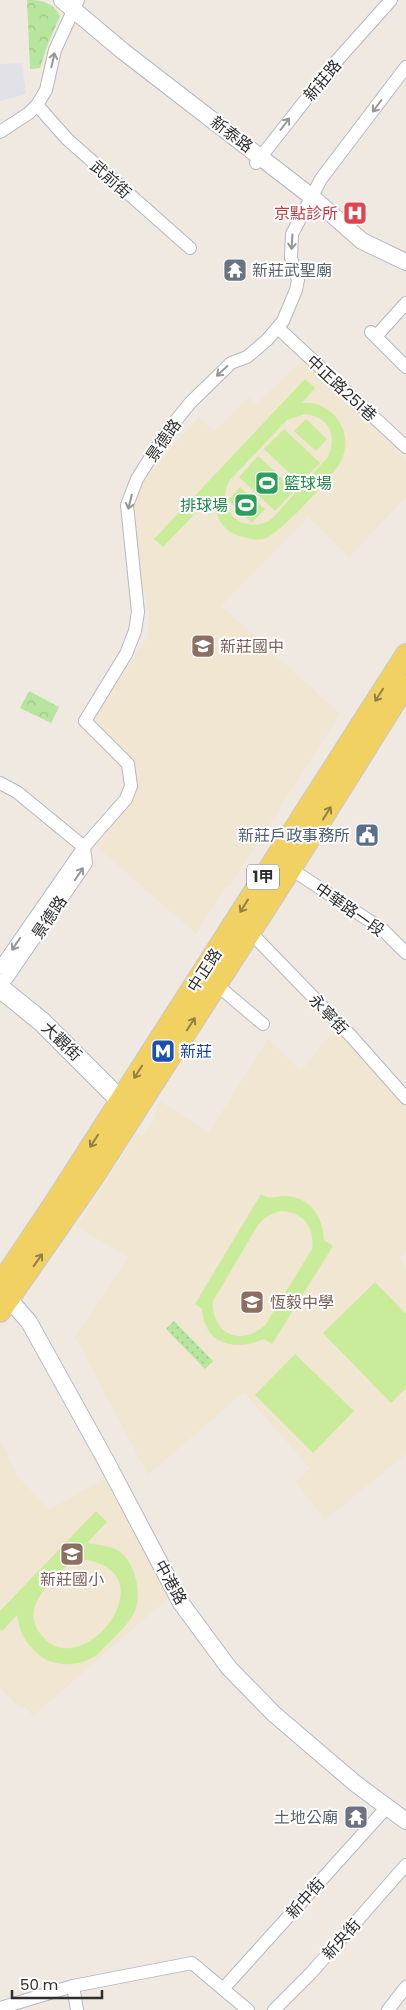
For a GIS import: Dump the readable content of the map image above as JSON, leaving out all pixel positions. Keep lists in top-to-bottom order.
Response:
{
  "streets": {
    "main road": ["1甲", "中正路", "大觀街"],
    "street": [
      "新莊路",
      "新泰路",
      "武前街",
      "中正路251巷",
      "景德路",
      "中華路一段",
      "永寧街",
      "中港路",
      "新中街",
      "新央街"
    ]
  },
  "crossings": [
    ["新莊路", "新泰路"],
    ["新泰路", "景德路"],
    ["中正路251巷", "景德路"],
    ["中華路一段", "中正路"],
    ["中正路", "永寧街"],
    ["中正路", "大觀街"],
    ["中正路", "中港路"],
    ["中港路", "新中街"]
  ],
  "one_way": ["新莊路"],
  "places": {
    "hospital": ["京點診所"],
    "temple": ["新莊武聖廟", "土地公廟"],
    "sports": ["籃球場", "排球場"],
    "school or university": ["新莊國中", "恆毅中學", "新莊國小"],
    "public building": ["新莊戶政事務所"],
    "metro station": ["新莊"]
  },
  "scale_bar": "50 m"
}
